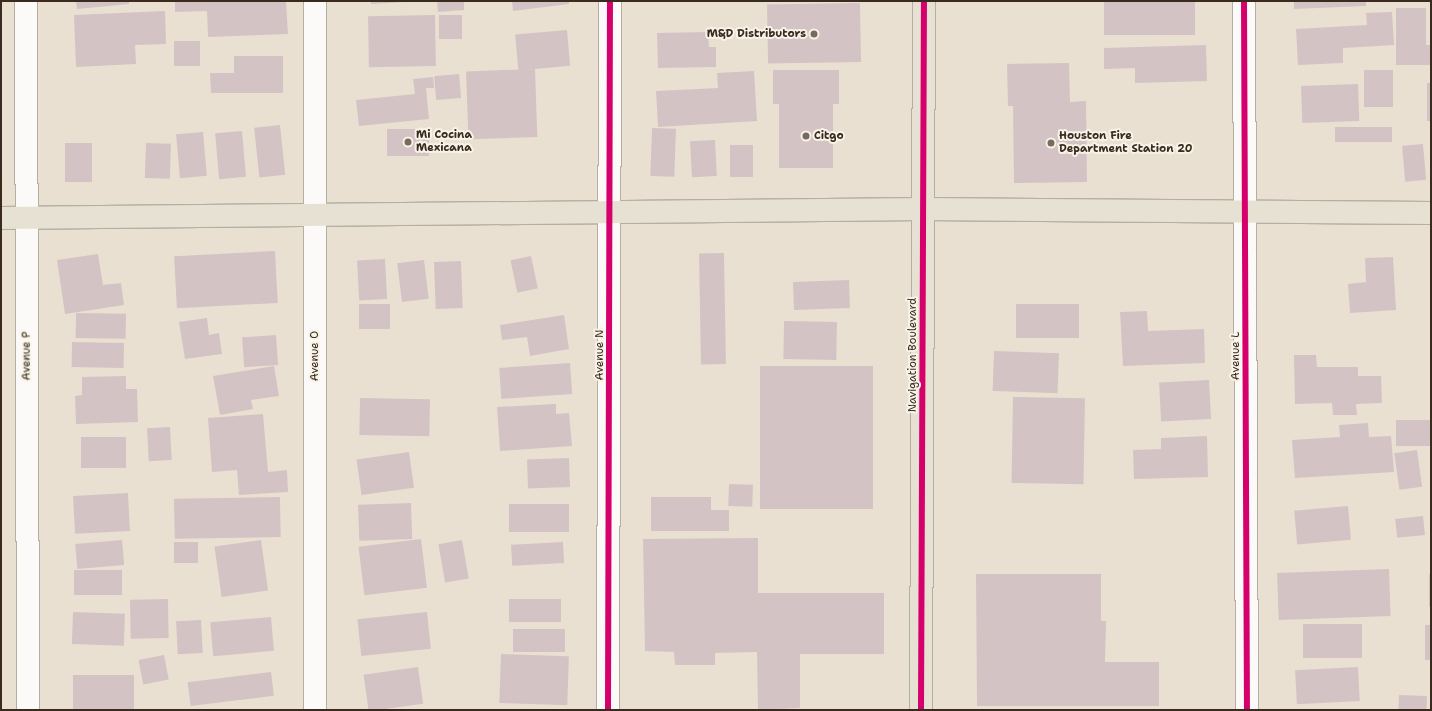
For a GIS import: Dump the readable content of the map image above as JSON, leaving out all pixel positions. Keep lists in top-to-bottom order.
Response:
{
  "streets": {
    "main road": ["Navigation Boulevard"],
    "street": [
      "Avenue N",
      "Avenue P",
      "Avenue O",
      "Avenue L"
    ]
  },
  "places": [
    "M&D Distributors",
    "Citgo",
    "Mi Cocina Mexicana",
    "Houston Fire Department Station 20"
  ]
}
